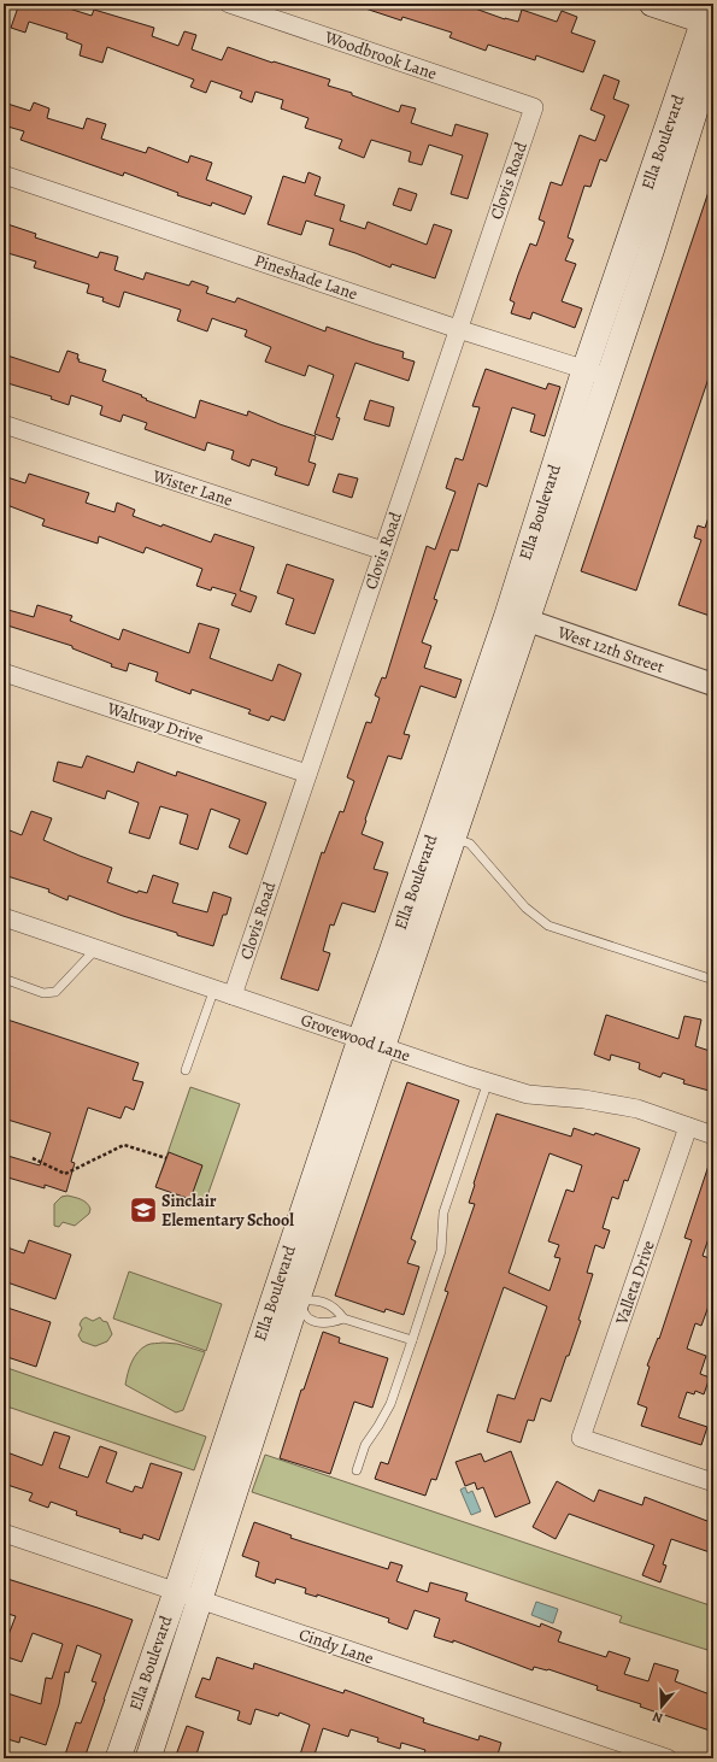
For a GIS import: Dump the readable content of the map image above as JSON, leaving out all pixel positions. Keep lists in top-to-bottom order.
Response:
{
  "streets": {
    "main road": ["Ella Boulevard"],
    "street": [
      "Woodbrook Lane",
      "Clovis Road",
      "Pineshade Lane",
      "Wister Lane",
      "West 12th Street",
      "Waltway Drive",
      "Grovewood Lane",
      "Valleta Drive",
      "Cindy Lane"
    ]
  },
  "crossings": [
    ["Woodbrook Lane", "Clovis Road"],
    ["Ella Boulevard", "Pineshade Lane"],
    ["Ella Boulevard", "West 12th Street"],
    ["Ella Boulevard", "Grovewood Lane"],
    ["Ella Boulevard", "Cindy Lane"],
    ["Clovis Road", "Pineshade Lane"],
    ["Clovis Road", "Wister Lane"],
    ["Clovis Road", "Waltway Drive"],
    ["Clovis Road", "Grovewood Lane"],
    ["Grovewood Lane", "Valleta Drive"]
  ],
  "places": {
    "school or university": ["Sinclair Elementary School"]
  },
  "north": "bottom"
}
